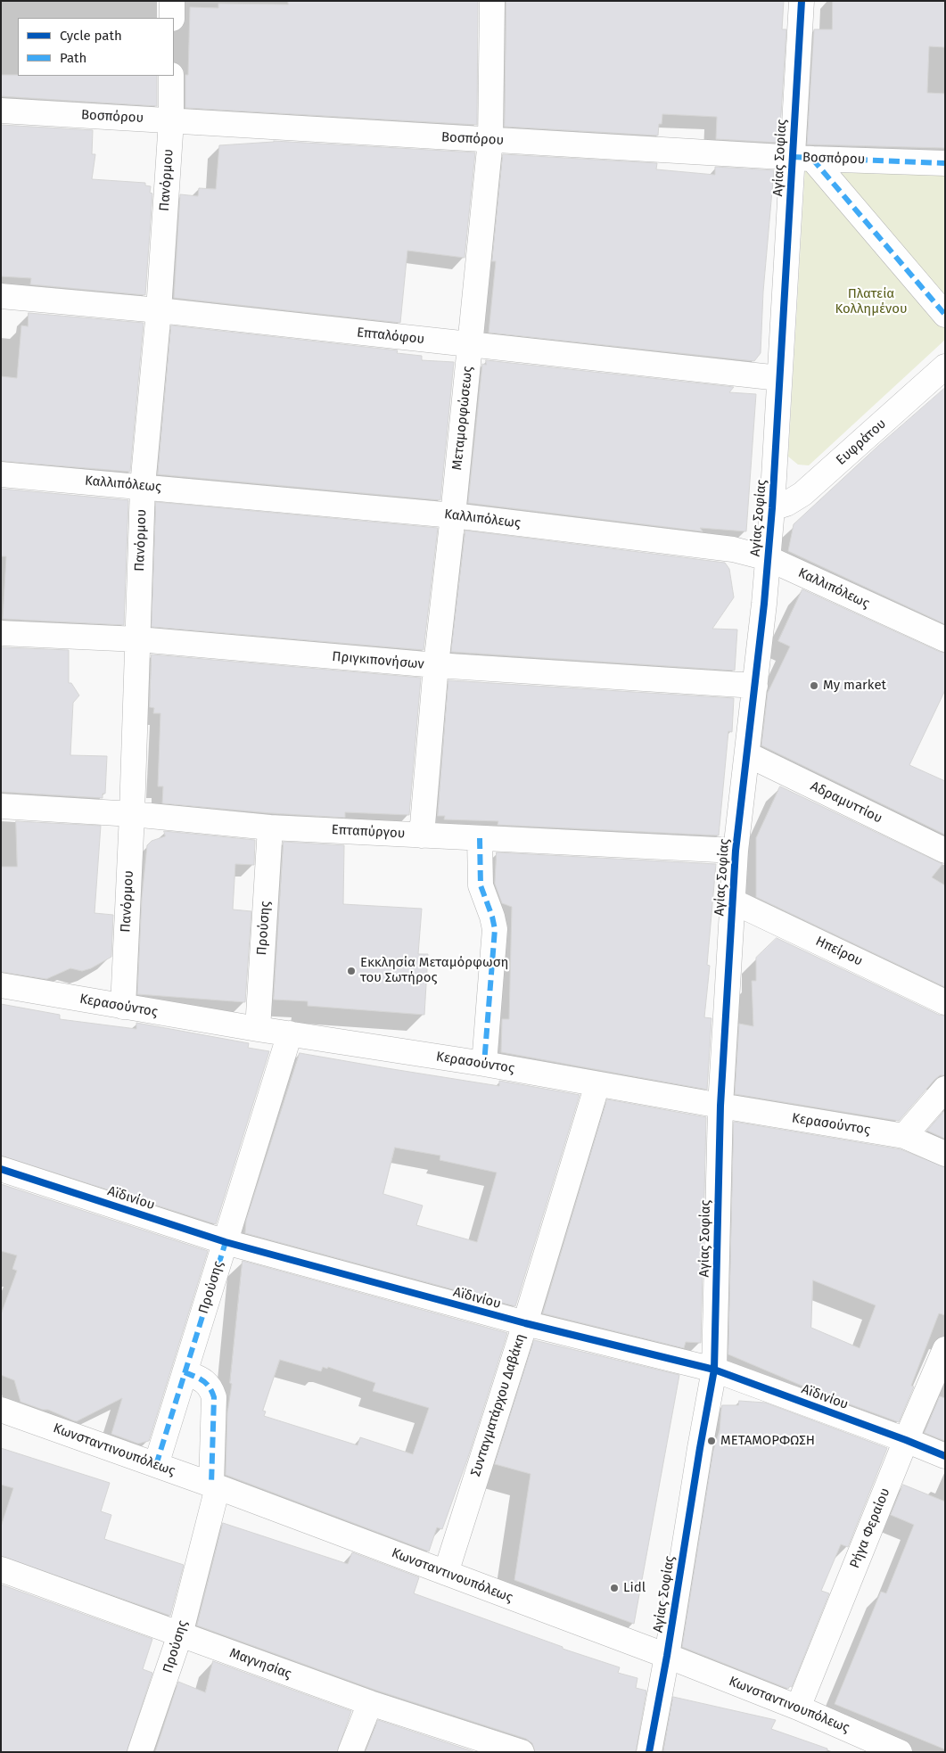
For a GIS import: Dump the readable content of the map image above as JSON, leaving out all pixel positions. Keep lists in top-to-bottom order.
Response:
{
  "streets": {
    "street": [
      "Βοσπόρου",
      "Αγίας Σοφίας",
      "Πανόρμου",
      "Επταλόφου",
      "Μεταμορφώσεως",
      "Ευφράτου",
      "Καλλιπόλεως",
      "Πριγκιπονήσων",
      "Αδραμυττίου",
      "Επταπύργου",
      "Προύσης",
      "Ηπείρου",
      "Κερασούντος",
      "Αϊδινίου",
      "Συνταγματάρχου Δαβάκη",
      "Κωνσταντινουπόλεως",
      "Ρήγα Φεραίου",
      "Μαγνησίας"
    ]
  },
  "crossings": [
    ["Βοσπόρου", "Αγίας Σοφίας"],
    ["Βοσπόρου", "Πανόρμου"],
    ["Βοσπόρου", "Μεταμορφώσεως"],
    ["Αγίας Σοφίας", "Επταλόφου"],
    ["Αγίας Σοφίας", "Ευφράτου"],
    ["Αγίας Σοφίας", "Καλλιπόλεως"],
    ["Αγίας Σοφίας", "Πριγκιπονήσων"],
    ["Αγίας Σοφίας", "Αδραμυττίου"],
    ["Αγίας Σοφίας", "Επταπύργου"],
    ["Αγίας Σοφίας", "Ηπείρου"],
    ["Αγίας Σοφίας", "Κερασούντος"],
    ["Αγίας Σοφίας", "Αϊδινίου"],
    ["Αγίας Σοφίας", "Κωνσταντινουπόλεως"],
    ["Πανόρμου", "Επταλόφου"],
    ["Πανόρμου", "Καλλιπόλεως"],
    ["Πανόρμου", "Πριγκιπονήσων"],
    ["Πανόρμου", "Επταπύργου"],
    ["Πανόρμου", "Κερασούντος"],
    ["Επταλόφου", "Μεταμορφώσεως"],
    ["Μεταμορφώσεως", "Καλλιπόλεως"],
    ["Μεταμορφώσεως", "Πριγκιπονήσων"],
    ["Μεταμορφώσεως", "Επταπύργου"],
    ["Επταπύργου", "Προύσης"],
    ["Προύσης", "Κερασούντος"],
    ["Προύσης", "Αϊδινίου"],
    ["Προύσης", "Κωνσταντινουπόλεως"],
    ["Προύσης", "Μαγνησίας"],
    ["Κερασούντος", "Συνταγματάρχου Δαβάκη"],
    ["Αϊδινίου", "Συνταγματάρχου Δαβάκη"],
    ["Αϊδινίου", "Ρήγα Φεραίου"],
    ["Συνταγματάρχου Δαβάκη", "Κωνσταντινουπόλεως"],
    ["Κωνσταντινουπόλεως", "Ρήγα Φεραίου"]
  ],
  "parks": ["Πλατεία Κολλημένου"],
  "places": [
    "My market",
    "Εκκλησία Μεταμόρφωση του Σωτήρος",
    "ΜΕΤΑΜΟΡΦΩΣΗ",
    "Lidl"
  ],
  "legend": ["Cycle path", "Path"]
}
